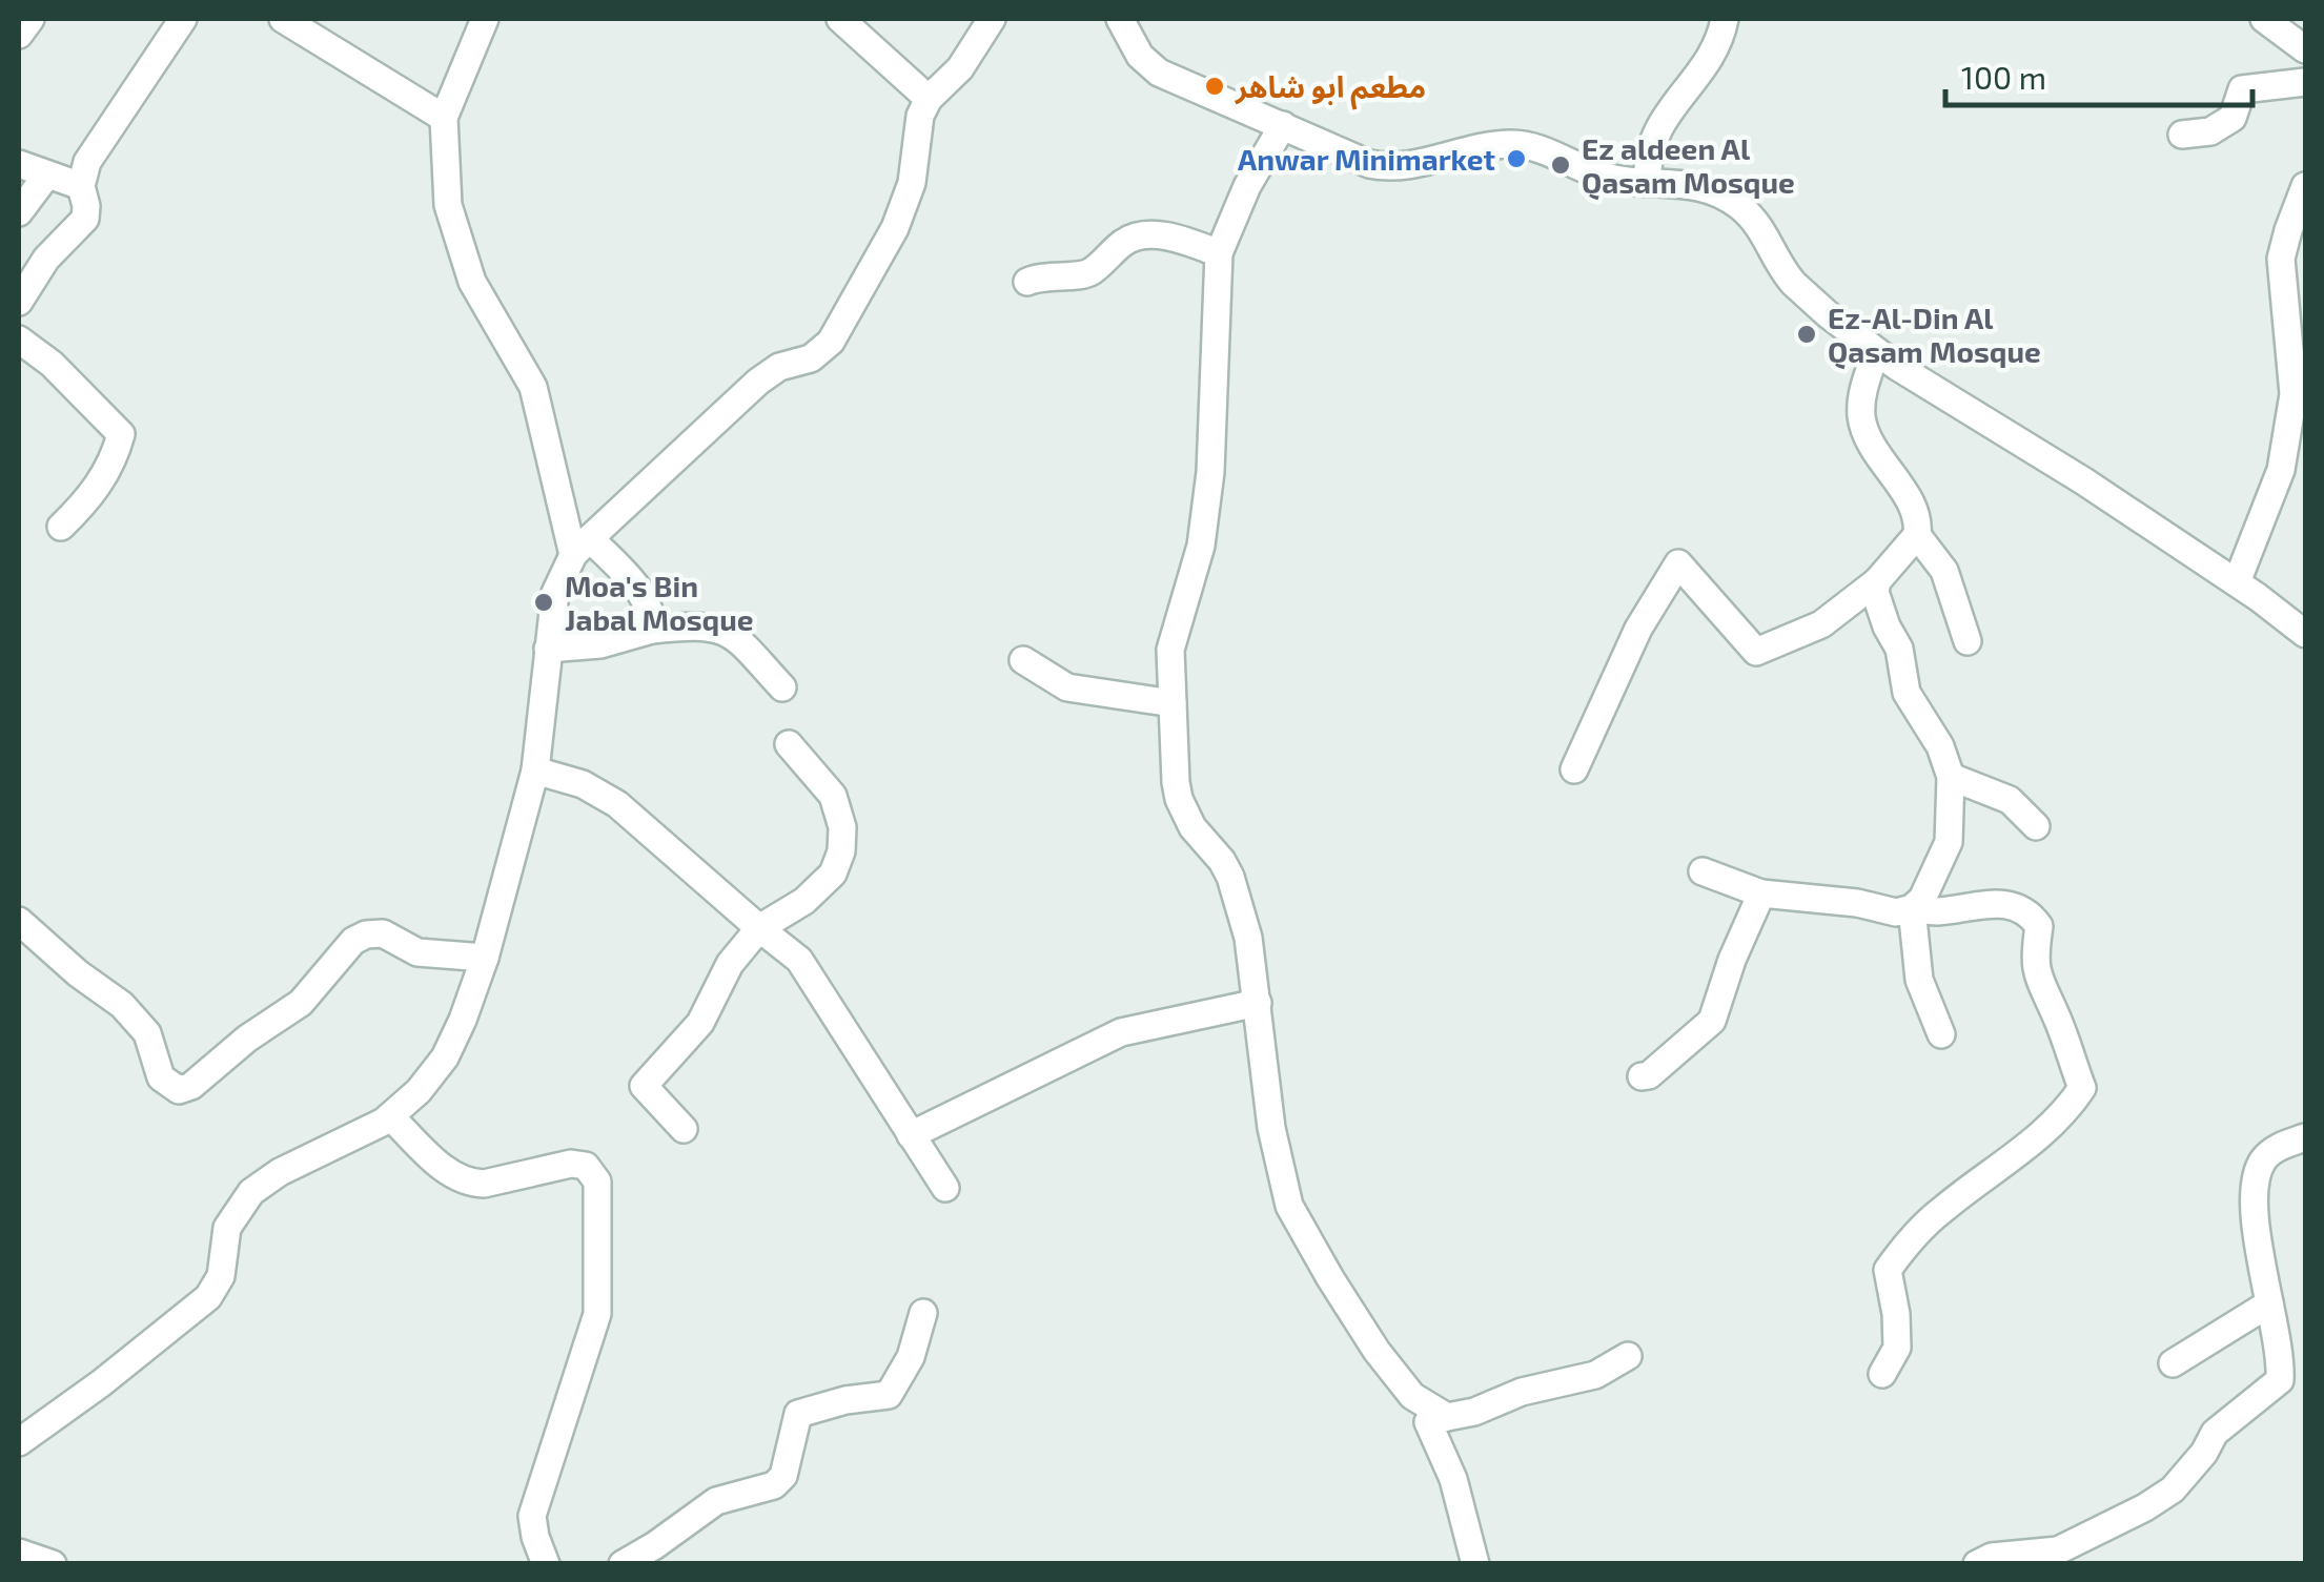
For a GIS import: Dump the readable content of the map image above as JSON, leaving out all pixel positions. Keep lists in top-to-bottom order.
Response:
{
  "places": [
    "مطعم ابو شاهر",
    "Anwar Minimarket",
    "Ez aldeen Al Qasam Mosque",
    "Ez-Al-Din Al Qasam Mosque",
    "Moa's Bin Jabal Mosque"
  ],
  "scale_bar": "100 m"
}
